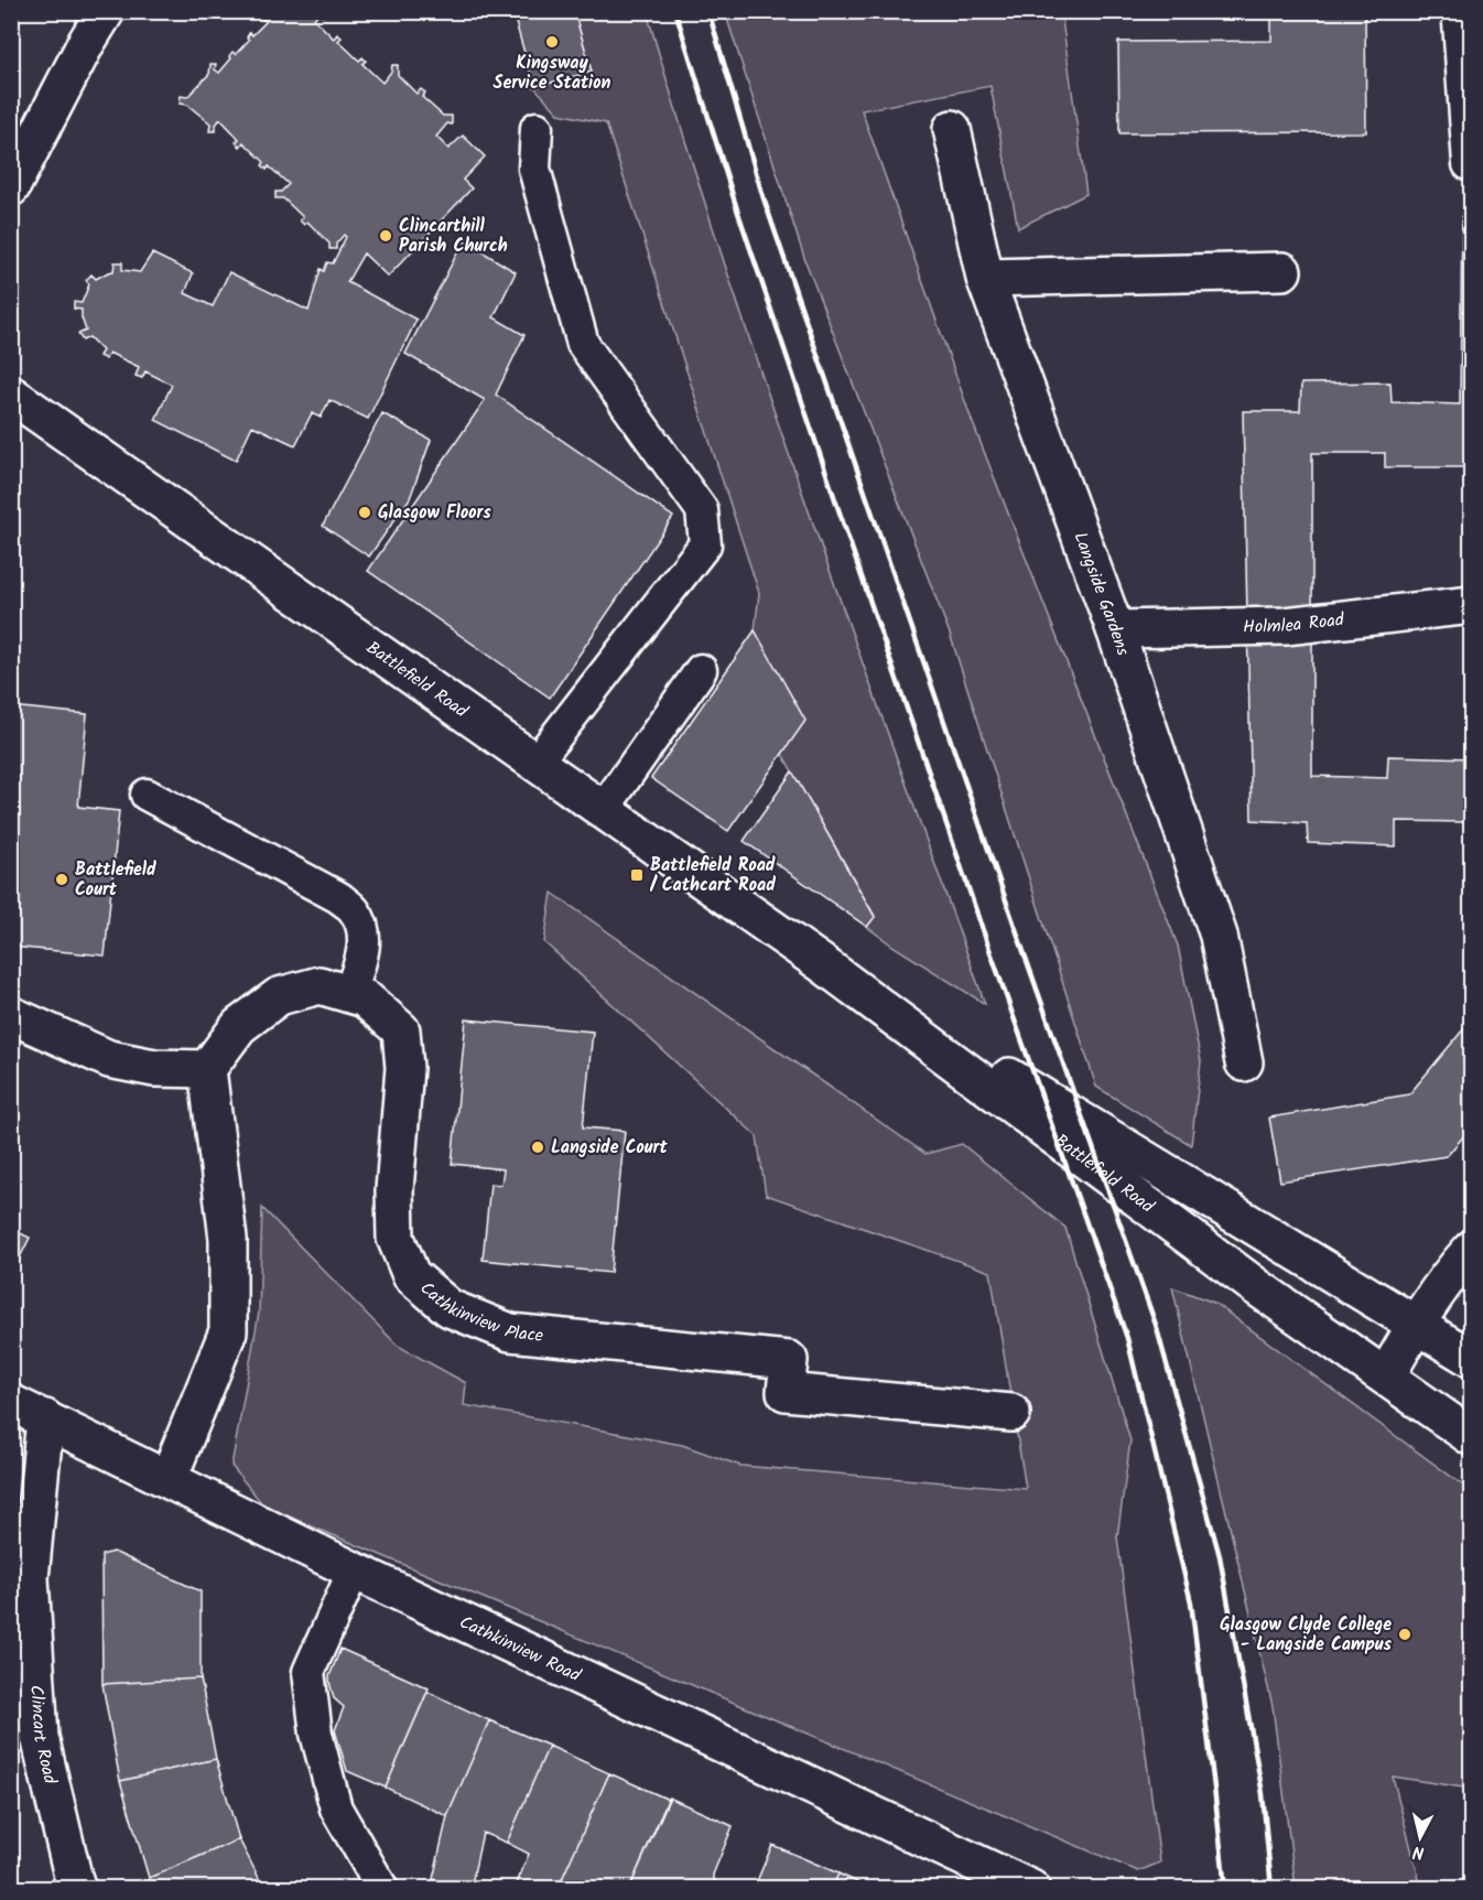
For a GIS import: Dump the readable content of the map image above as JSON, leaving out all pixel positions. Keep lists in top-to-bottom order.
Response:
{
  "streets": {
    "street": [
      "Langside Gardens",
      "Holmlea Road",
      "Battlefield Road",
      "Cathkinview Place",
      "Cathkinview Road",
      "Clincart Road"
    ]
  },
  "crossings": [
    ["Langside Gardens", "Holmlea Road"],
    ["Cathkinview Road", "Clincart Road"]
  ],
  "places": {
    "other": [
      "Kingsway Service Station",
      "Clincarthill Parish Church",
      "Glasgow Floors",
      "Battlefield Court",
      "Langside Court",
      "Glasgow Clyde College - Langside Campus"
    ],
    "transit": ["Battlefield Road / Cathcart Road"]
  },
  "north": "bottom"
}
